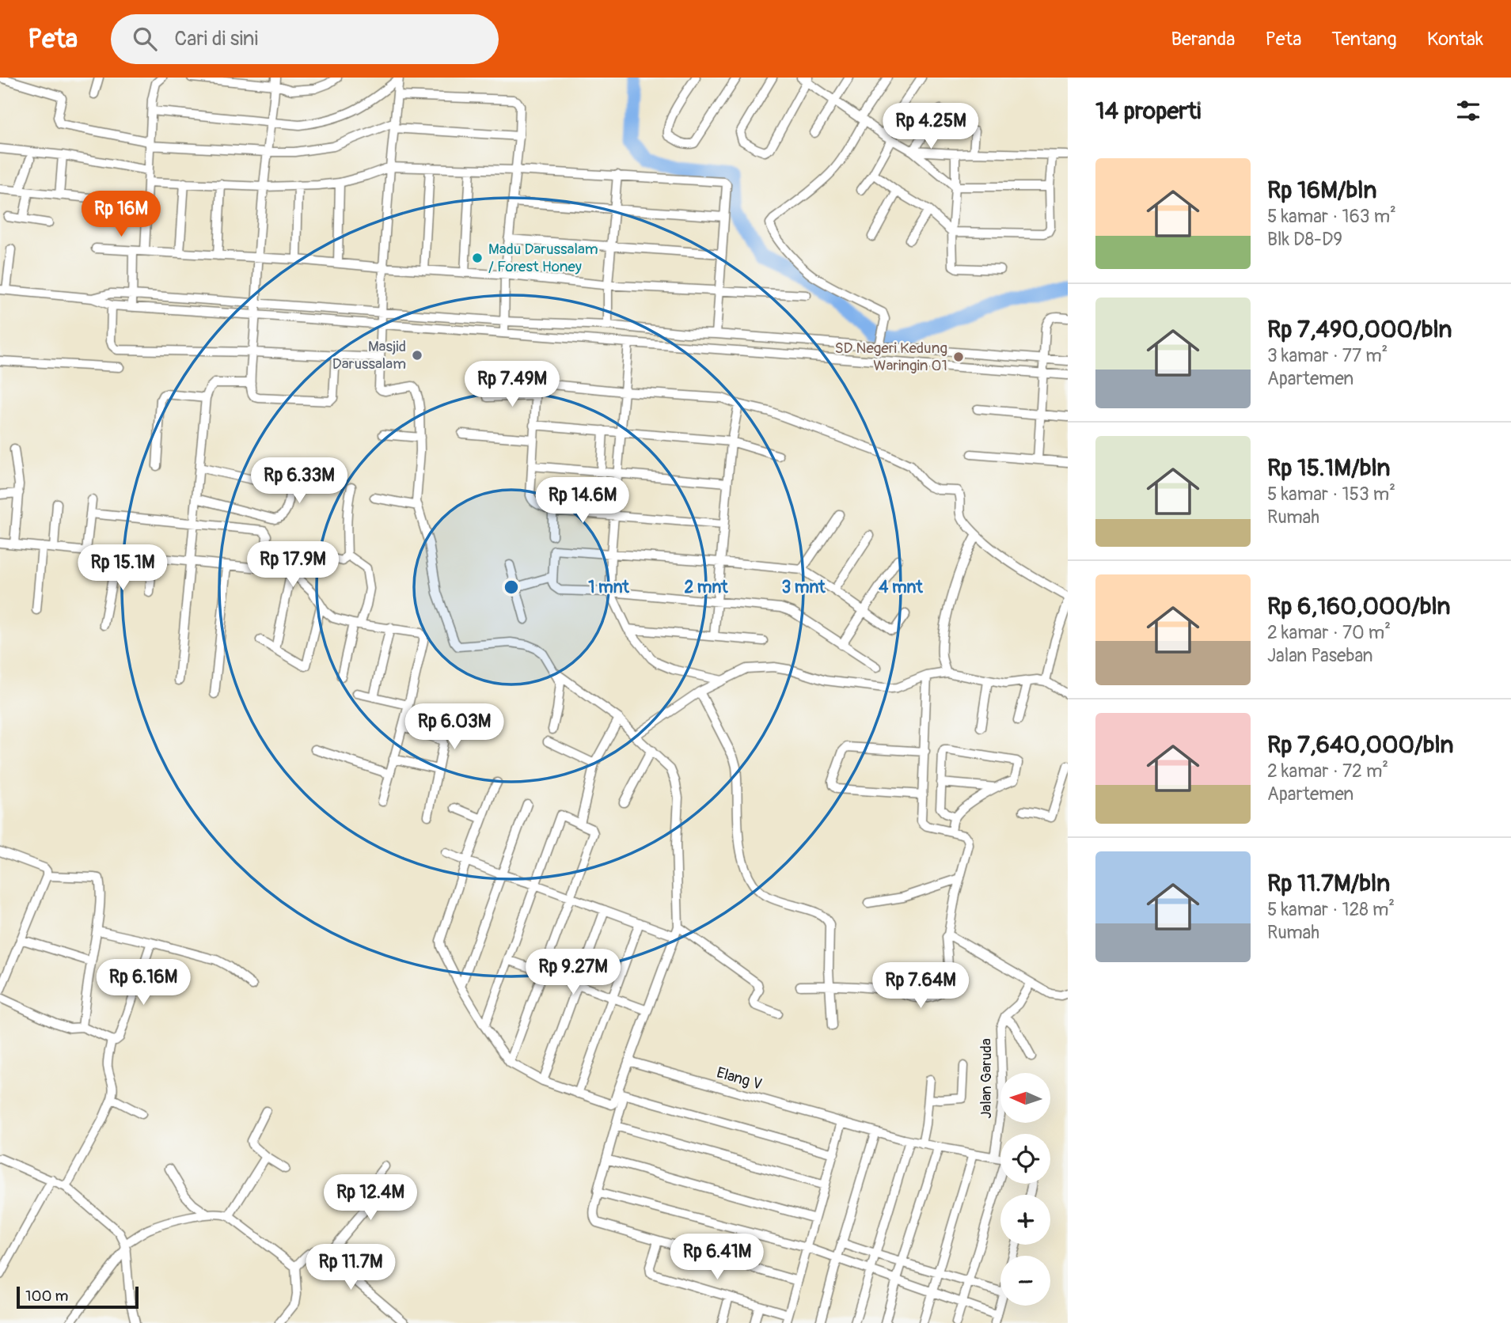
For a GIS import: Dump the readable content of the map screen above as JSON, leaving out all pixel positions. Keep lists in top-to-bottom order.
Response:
{
  "streets": {
    "street": ["Elang V", "Jalan Garuda"]
  },
  "crossings": [
    ["Elang V", "Jalan Garuda"]
  ],
  "places": ["Madu Darussalam / Forest Honey", "Masjid Darussalam", "SD Negeri Kedung Waringin 01"],
  "scale_bar": "100 m",
  "north": "left",
  "page": {
    "header": "Peta",
    "search": "Cari di sini",
    "nav": [
      "Beranda",
      "Peta",
      "Tentang",
      "Kontak"
    ],
    "heading": "14 properti",
    "price": [
      "Rp 4.25M",
      "Rp 16M",
      "Rp 7.49M",
      "Rp 6.33M",
      "Rp 14.6M",
      "Rp 17.9M",
      "Rp 15.1M",
      "Rp 6.03M",
      "Rp 9.27M",
      "Rp 6.16M",
      "Rp 7.64M",
      "Rp 12.4M",
      "Rp 6.41M",
      "Rp 11.7M"
    ],
    "list": [
      {
        "name": "Rp 16M/bln",
        "note": "5 kamar · 163 m² · Blk D8-D9"
      },
      {
        "name": "Rp 7,490,000/bln",
        "note": "3 kamar · 77 m² · Apartemen"
      },
      {
        "name": "Rp 15.1M/bln",
        "note": "5 kamar · 153 m² · Rumah"
      },
      {
        "name": "Rp 6,160,000/bln",
        "note": "2 kamar · 70 m² · Jalan Paseban"
      },
      {
        "name": "Rp 7,640,000/bln",
        "note": "2 kamar · 72 m² · Apartemen"
      },
      {
        "name": "Rp 11.7M/bln",
        "note": "5 kamar · 128 m² · Rumah"
      }
    ],
    "map_buttons": ["+", "−"],
    "scale": "100 m"
  },
  "rings": [
    "1 mnt",
    "2 mnt",
    "3 mnt",
    "4 mnt"
  ]
}
